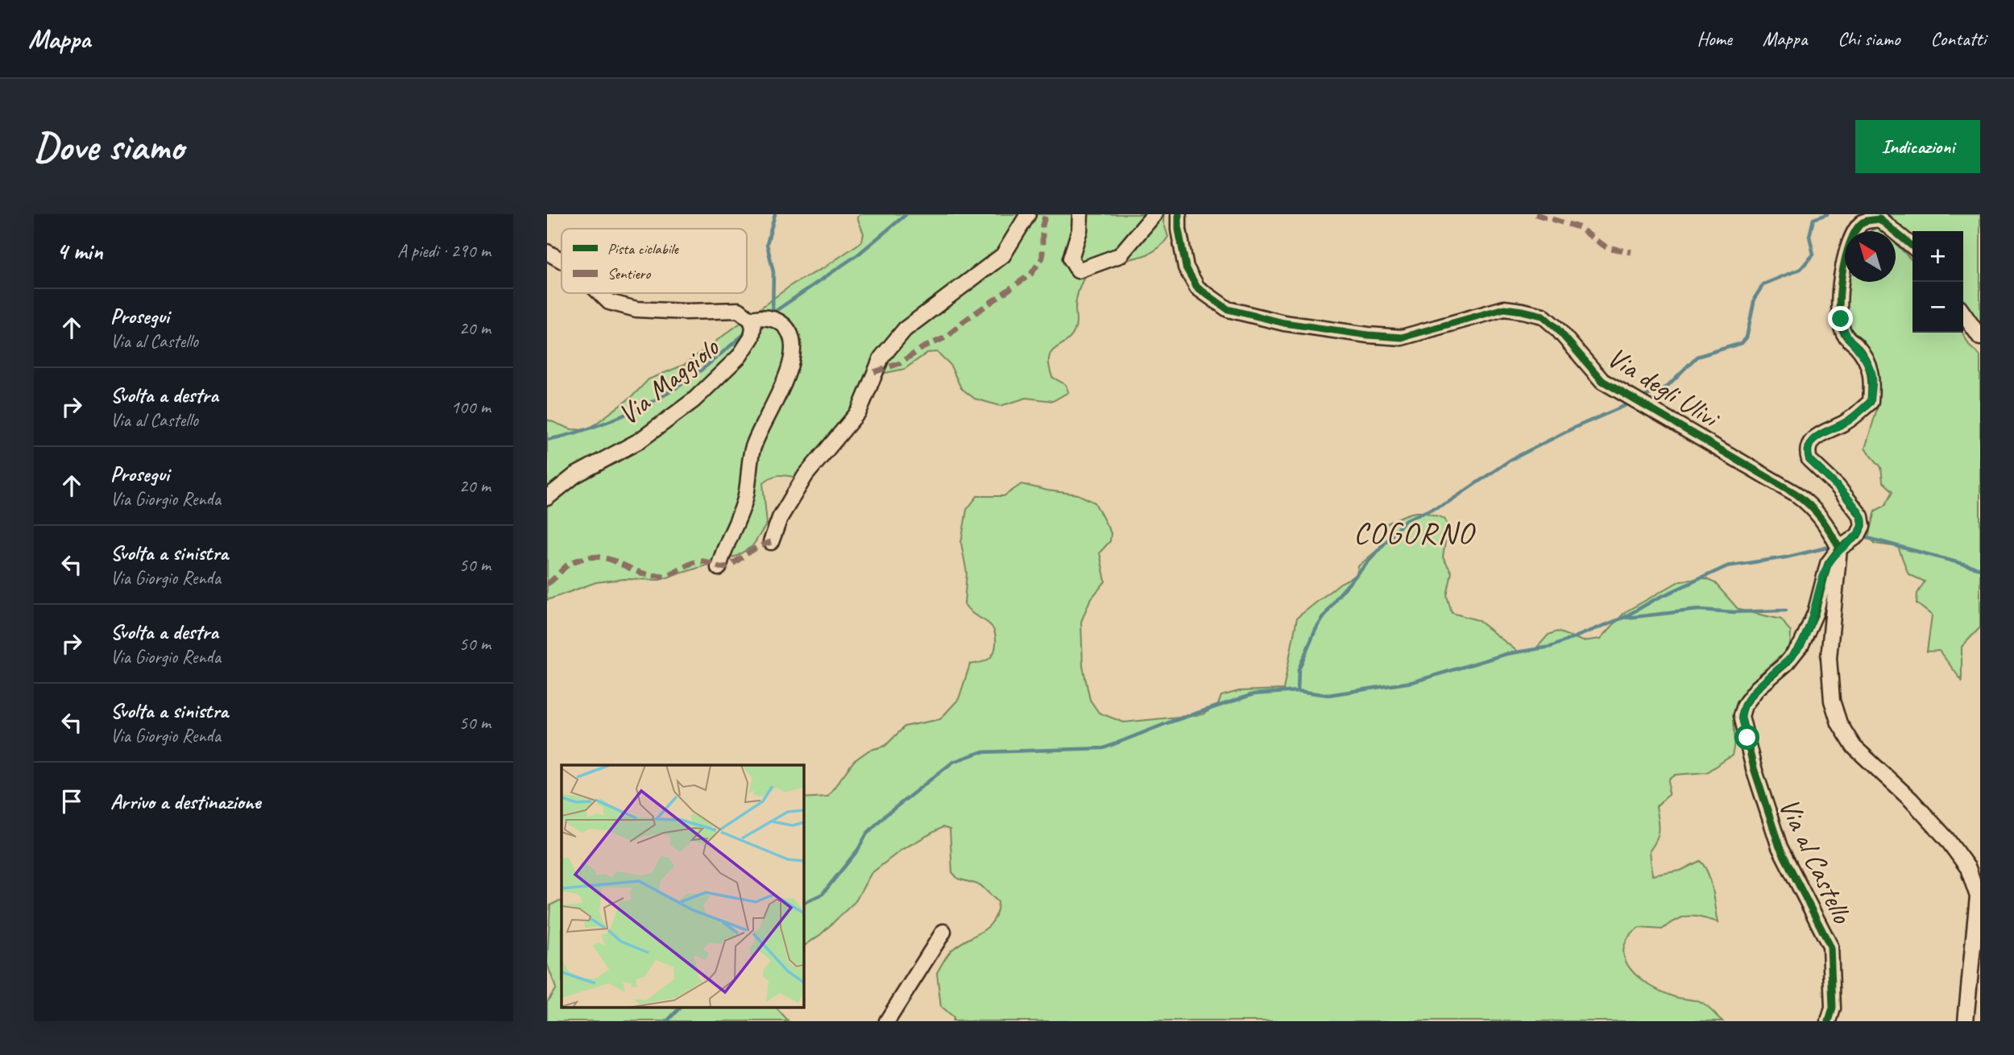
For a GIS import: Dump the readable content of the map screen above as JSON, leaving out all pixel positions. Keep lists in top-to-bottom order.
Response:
{
  "streets": {
    "street": ["Via Maggiolo", "Via degli Ulivi", "Via al Castello"]
  },
  "crossings": [
    ["Via degli Ulivi", "Via al Castello"]
  ],
  "districts": ["COGORNO"],
  "legend": ["Pista ciclabile", "Sentiero"],
  "north": "top left",
  "page": {
    "header": "Mappa",
    "nav": [
      "Home",
      "Mappa",
      "Chi siamo",
      "Contatti"
    ],
    "buttons": "Indicazioni",
    "title": "Dove siamo",
    "heading": ["4 min", "A piedi · 290 m"],
    "map_buttons": ["+", "−"],
    "list": [
      ["Prosegui", "Via al Castello", "20 m"],
      ["Svolta a destra", "Via al Castello", "100 m"],
      ["Prosegui", "Via Giorgio Renda", "20 m"],
      ["Svolta a sinistra", "Via Giorgio Renda", "50 m"],
      ["Svolta a destra", "Via Giorgio Renda", "50 m"],
      ["Svolta a sinistra", "Via Giorgio Renda", "50 m"],
      "Arrivo a destinazione"
    ]
  }
}
